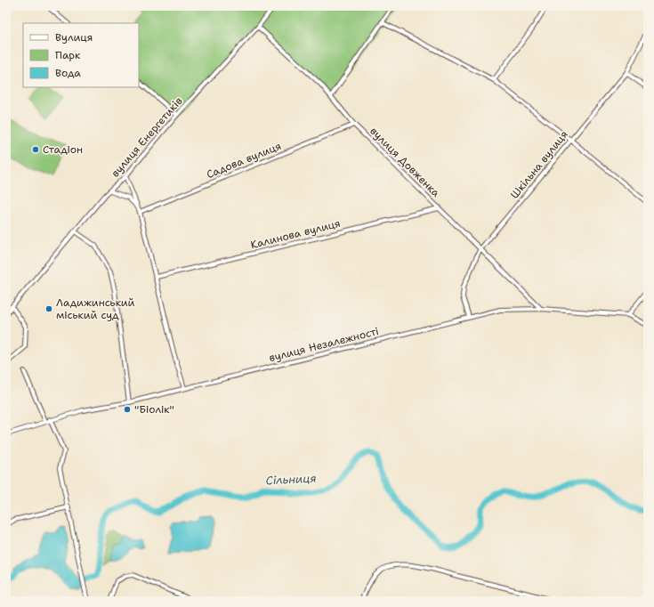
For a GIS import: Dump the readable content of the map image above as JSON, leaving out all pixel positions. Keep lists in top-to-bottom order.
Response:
{
  "streets": {
    "street": [
      "вулиця Енергетиків",
      "Садова вулиця",
      "вулиця Довженка",
      "Шкільна вулиця",
      "Калинова вулиця",
      "вулиця Незалежності"
    ]
  },
  "crossings": [
    ["вулиця Енергетиків", "вулиця Довженка"],
    ["Садова вулиця", "вулиця Довженка"],
    ["вулиця Довженка", "Шкільна вулиця"],
    ["вулиця Довженка", "Калинова вулиця"],
    ["вулиця Довженка", "вулиця Незалежності"],
    ["Шкільна вулиця", "вулиця Незалежності"]
  ],
  "water": ["Сільниця"],
  "places": ["Стадіон", "Ладижинський міський суд", "\"Біолік\""],
  "legend": ["Вулиця", "Парк", "Вода"]
}
